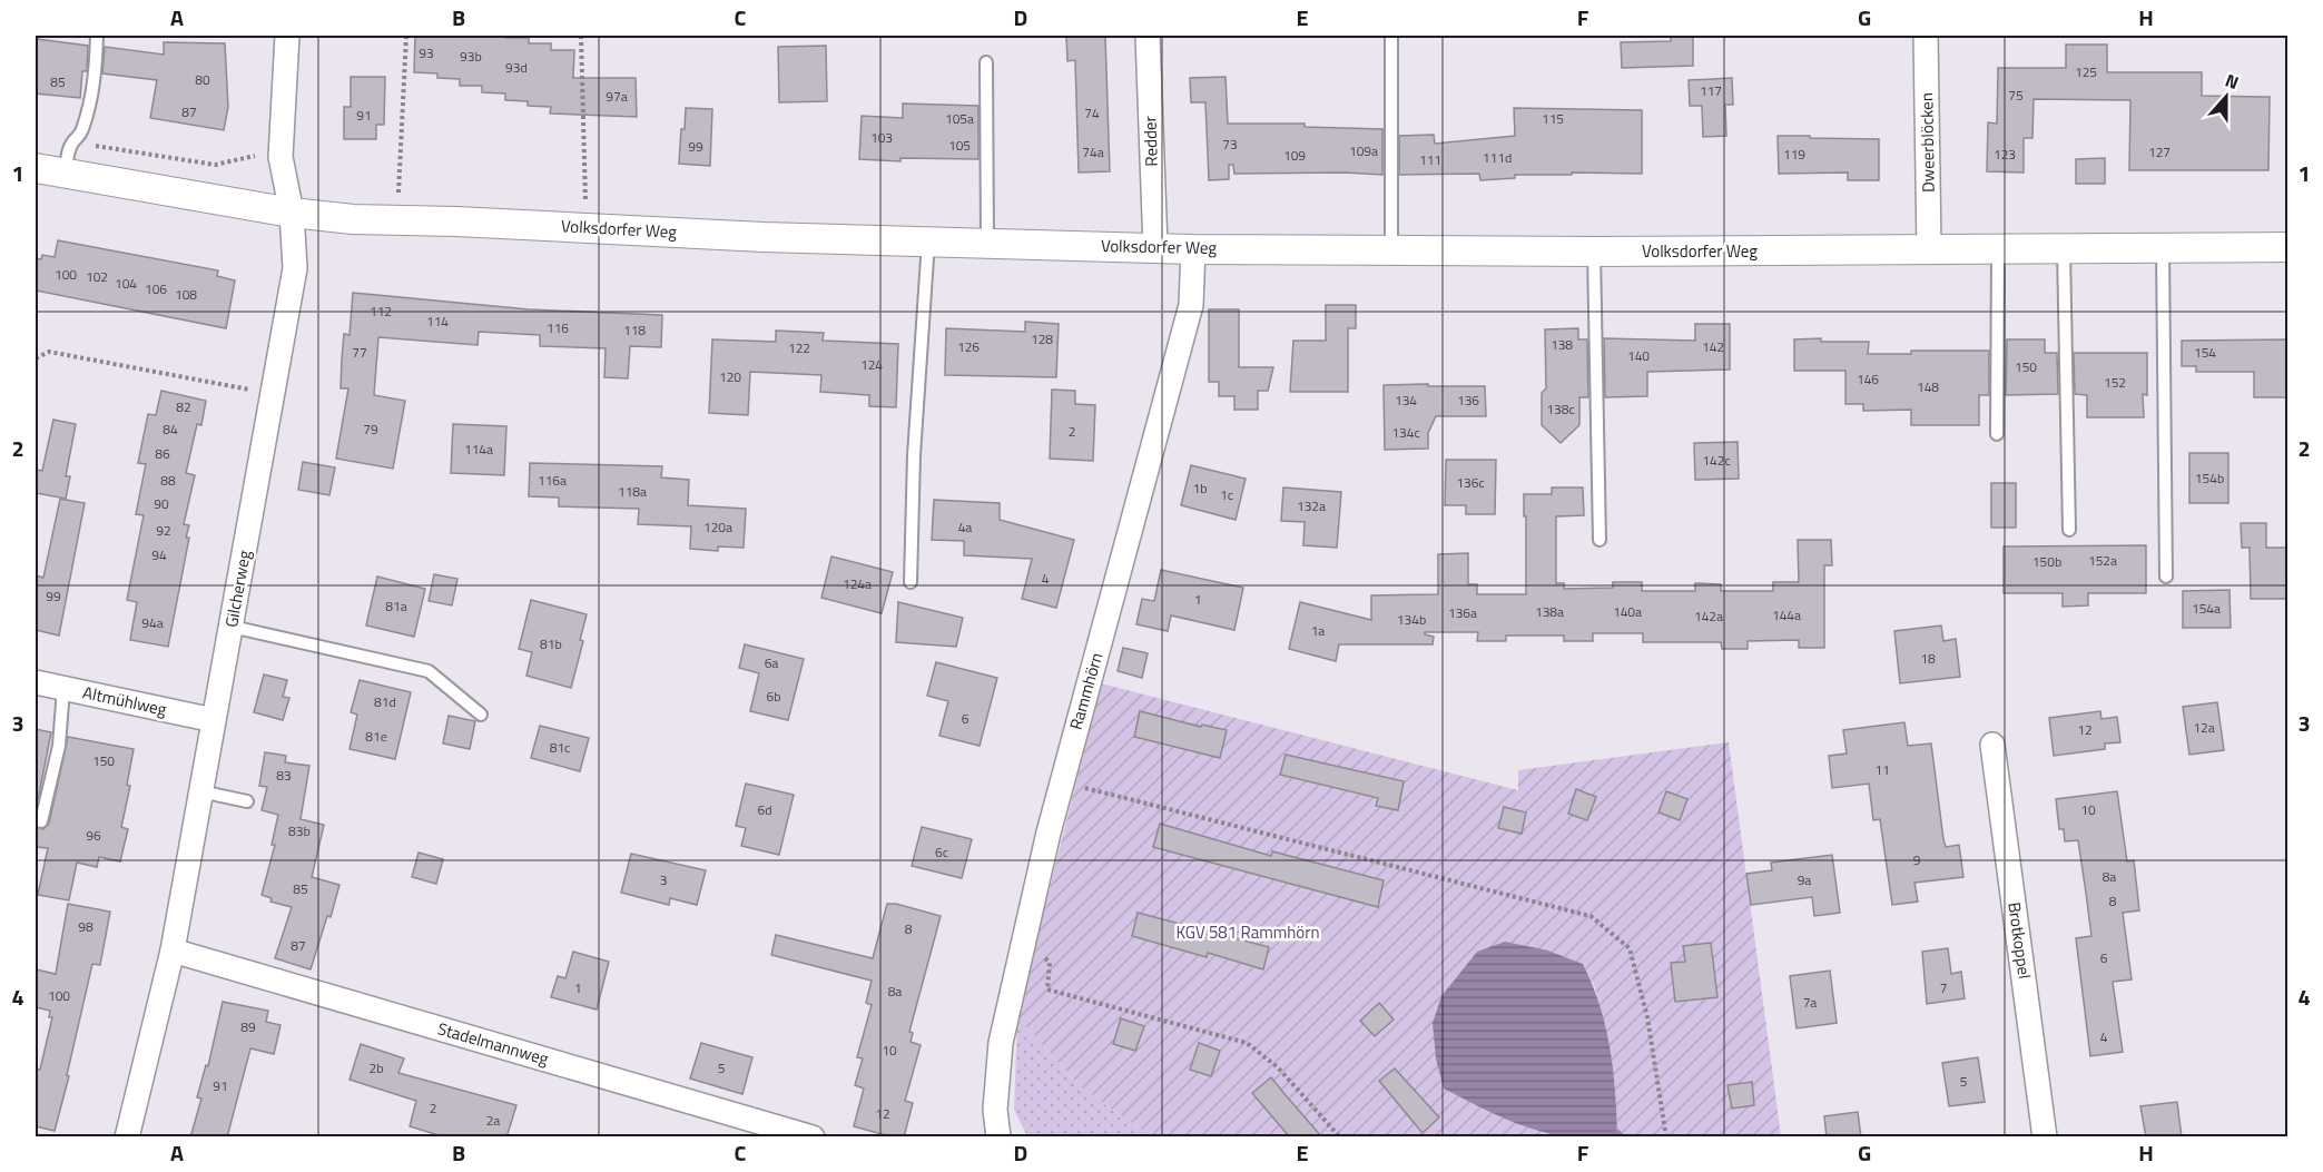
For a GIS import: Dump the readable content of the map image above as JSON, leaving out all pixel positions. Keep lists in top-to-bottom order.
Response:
{
  "streets": {
    "street": [
      "Redder",
      "Dweerblöcken",
      "Volksdorfer Weg",
      "Gilcherweg",
      "Rammhörn",
      "Altmühlweg",
      "Brotkoppel",
      "Stadelmannweg"
    ]
  },
  "crossings": [
    ["Redder", "Volksdorfer Weg"],
    ["Dweerblöcken", "Volksdorfer Weg"],
    ["Volksdorfer Weg", "Gilcherweg"],
    ["Volksdorfer Weg", "Rammhörn"],
    ["Gilcherweg", "Altmühlweg"],
    ["Gilcherweg", "Stadelmannweg"]
  ],
  "parks": ["KGV 581 Rammhörn"],
  "house_numbers": [
    "93",
    "93b",
    "93d",
    "125",
    "80",
    "85",
    "117",
    "75",
    "97a",
    "87",
    "74",
    "91",
    "105a",
    "115",
    "103",
    "73",
    "105",
    "99",
    "109a",
    "74a",
    "127",
    "119",
    "123",
    "109",
    "111d",
    "111",
    "100",
    "102",
    "104",
    "106",
    "108",
    "112",
    "114",
    "116",
    "118",
    "128",
    "138",
    "126",
    "142",
    "122",
    "77",
    "154",
    "140",
    "124",
    "150",
    "120",
    "146",
    "152",
    "148",
    "134",
    "136",
    "82",
    "138c",
    "84",
    "79",
    "2",
    "134c",
    "114a",
    "86",
    "142c",
    "154b",
    "88",
    "116a",
    "136c",
    "1b",
    "118a",
    "1c",
    "90",
    "132a",
    "120a",
    "4a",
    "92",
    "94",
    "152a",
    "150b",
    "4",
    "124a",
    "99",
    "1",
    "81a",
    "154a",
    "138a",
    "140a",
    "136a",
    "144a",
    "142a",
    "134b",
    "94a",
    "1a",
    "81b",
    "18",
    "6a",
    "6b",
    "81d",
    "6",
    "12a",
    "12",
    "81e",
    "81c",
    "150",
    "11",
    "83",
    "6d",
    "10",
    "83b",
    "96",
    "6c",
    "9",
    "8a",
    "3",
    "9a",
    "85",
    "8",
    "98",
    "8",
    "87",
    "6",
    "1",
    "7",
    "8a",
    "100",
    "7a",
    "89",
    "4",
    "10",
    "2b",
    "5",
    "5",
    "91",
    "2",
    "12",
    "2a"
  ],
  "north": "top",
  "grid": {
    "columns": [
      "A",
      "B",
      "C",
      "D",
      "E",
      "F",
      "G",
      "H"
    ],
    "rows": [
      "1",
      "2",
      "3",
      "4"
    ]
  }
}
